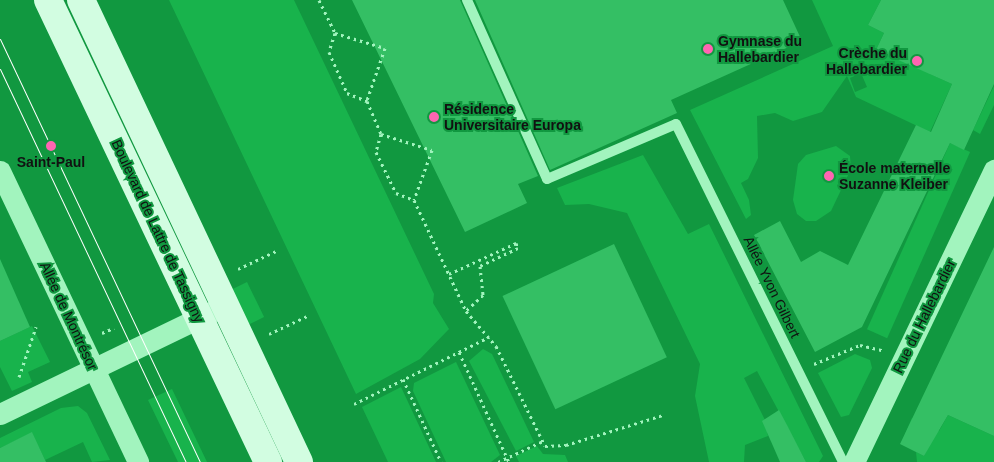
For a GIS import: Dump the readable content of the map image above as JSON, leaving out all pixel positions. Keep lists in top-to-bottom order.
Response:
{
  "streets": {
    "street": ["Boulevard de Lattre de Tassigny", "Allée de Montrésor", "Rue du Hallebardier"],
    "lane": ["Allée Yvon Gilbert"]
  },
  "places": [
    "Gymnase du Hallebardier",
    "Crèche du Hallebardier",
    "Résidence Universitaire Europa",
    "Saint-Paul",
    "École maternelle Suzanne Kleiber"
  ]
}
